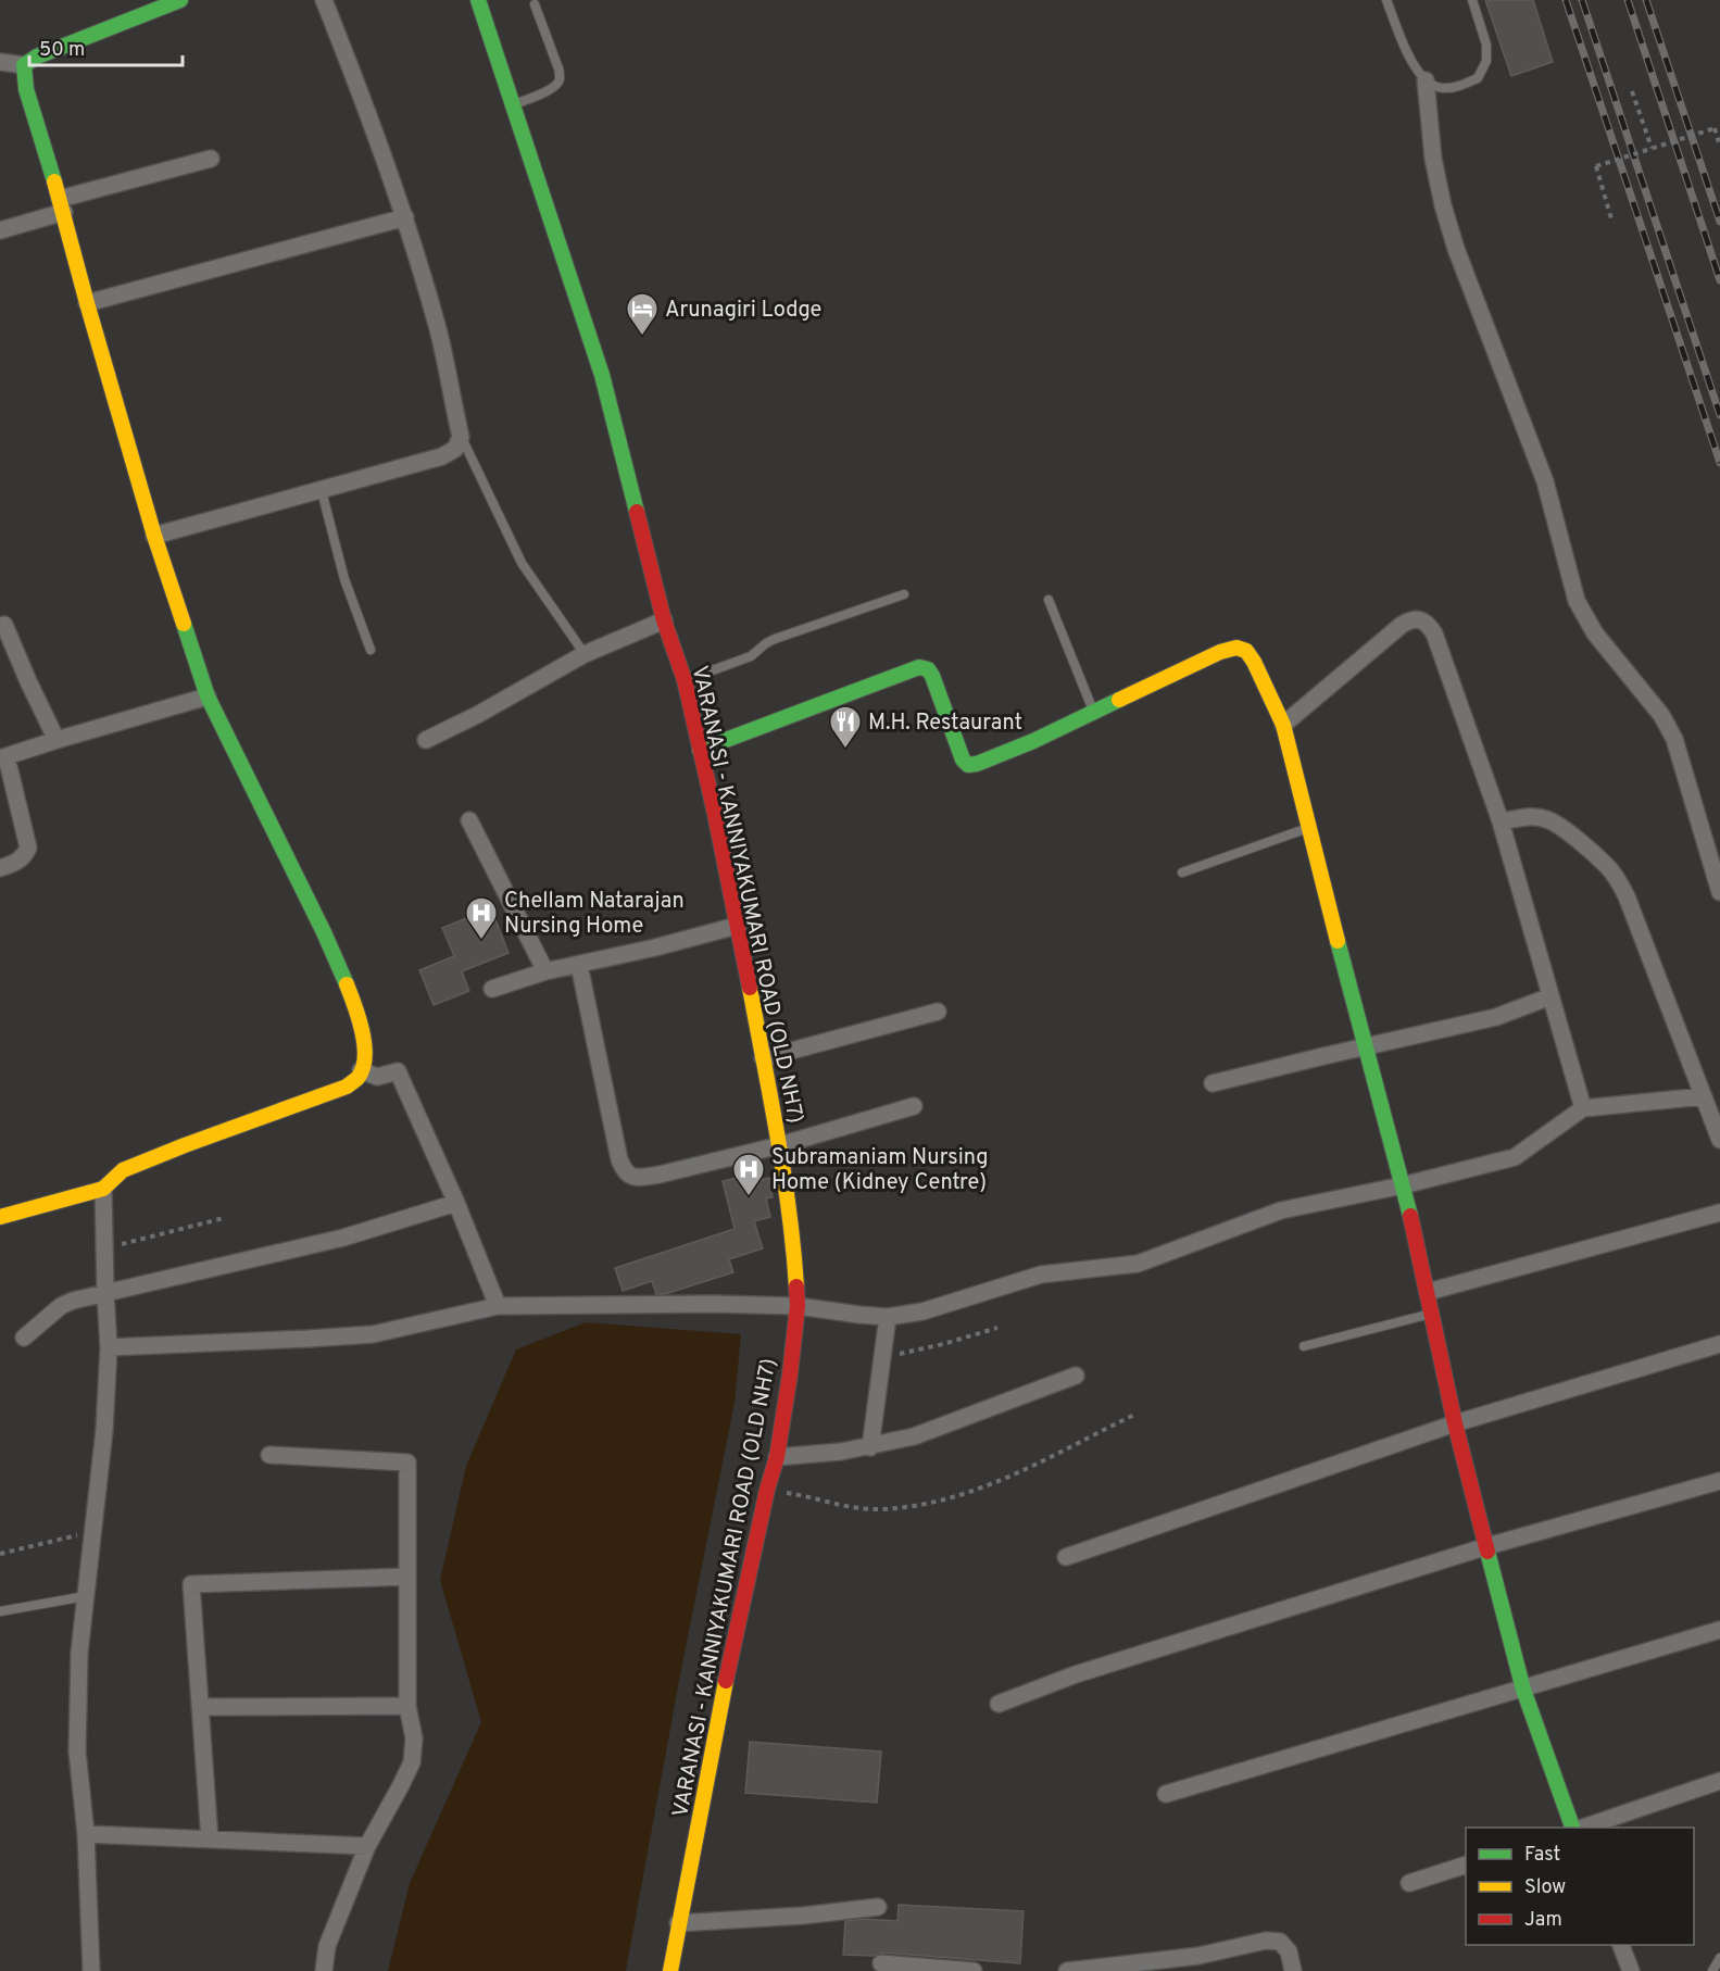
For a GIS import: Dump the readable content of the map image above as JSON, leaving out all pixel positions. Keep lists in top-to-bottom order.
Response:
{
  "streets": {
    "street": ["VARANASI - KANNIYAKUMARI ROAD (OLD NH7)"]
  },
  "places": {
    "hotel": ["Arunagiri Lodge"],
    "restaurant": ["M.H. Restaurant"],
    "hospital": ["Chellam Natarajan Nursing Home", "Subramaniam Nursing Home (Kidney Centre)"]
  },
  "legend": ["Fast", "Slow", "Jam"],
  "scale_bar": "50 m"
}
